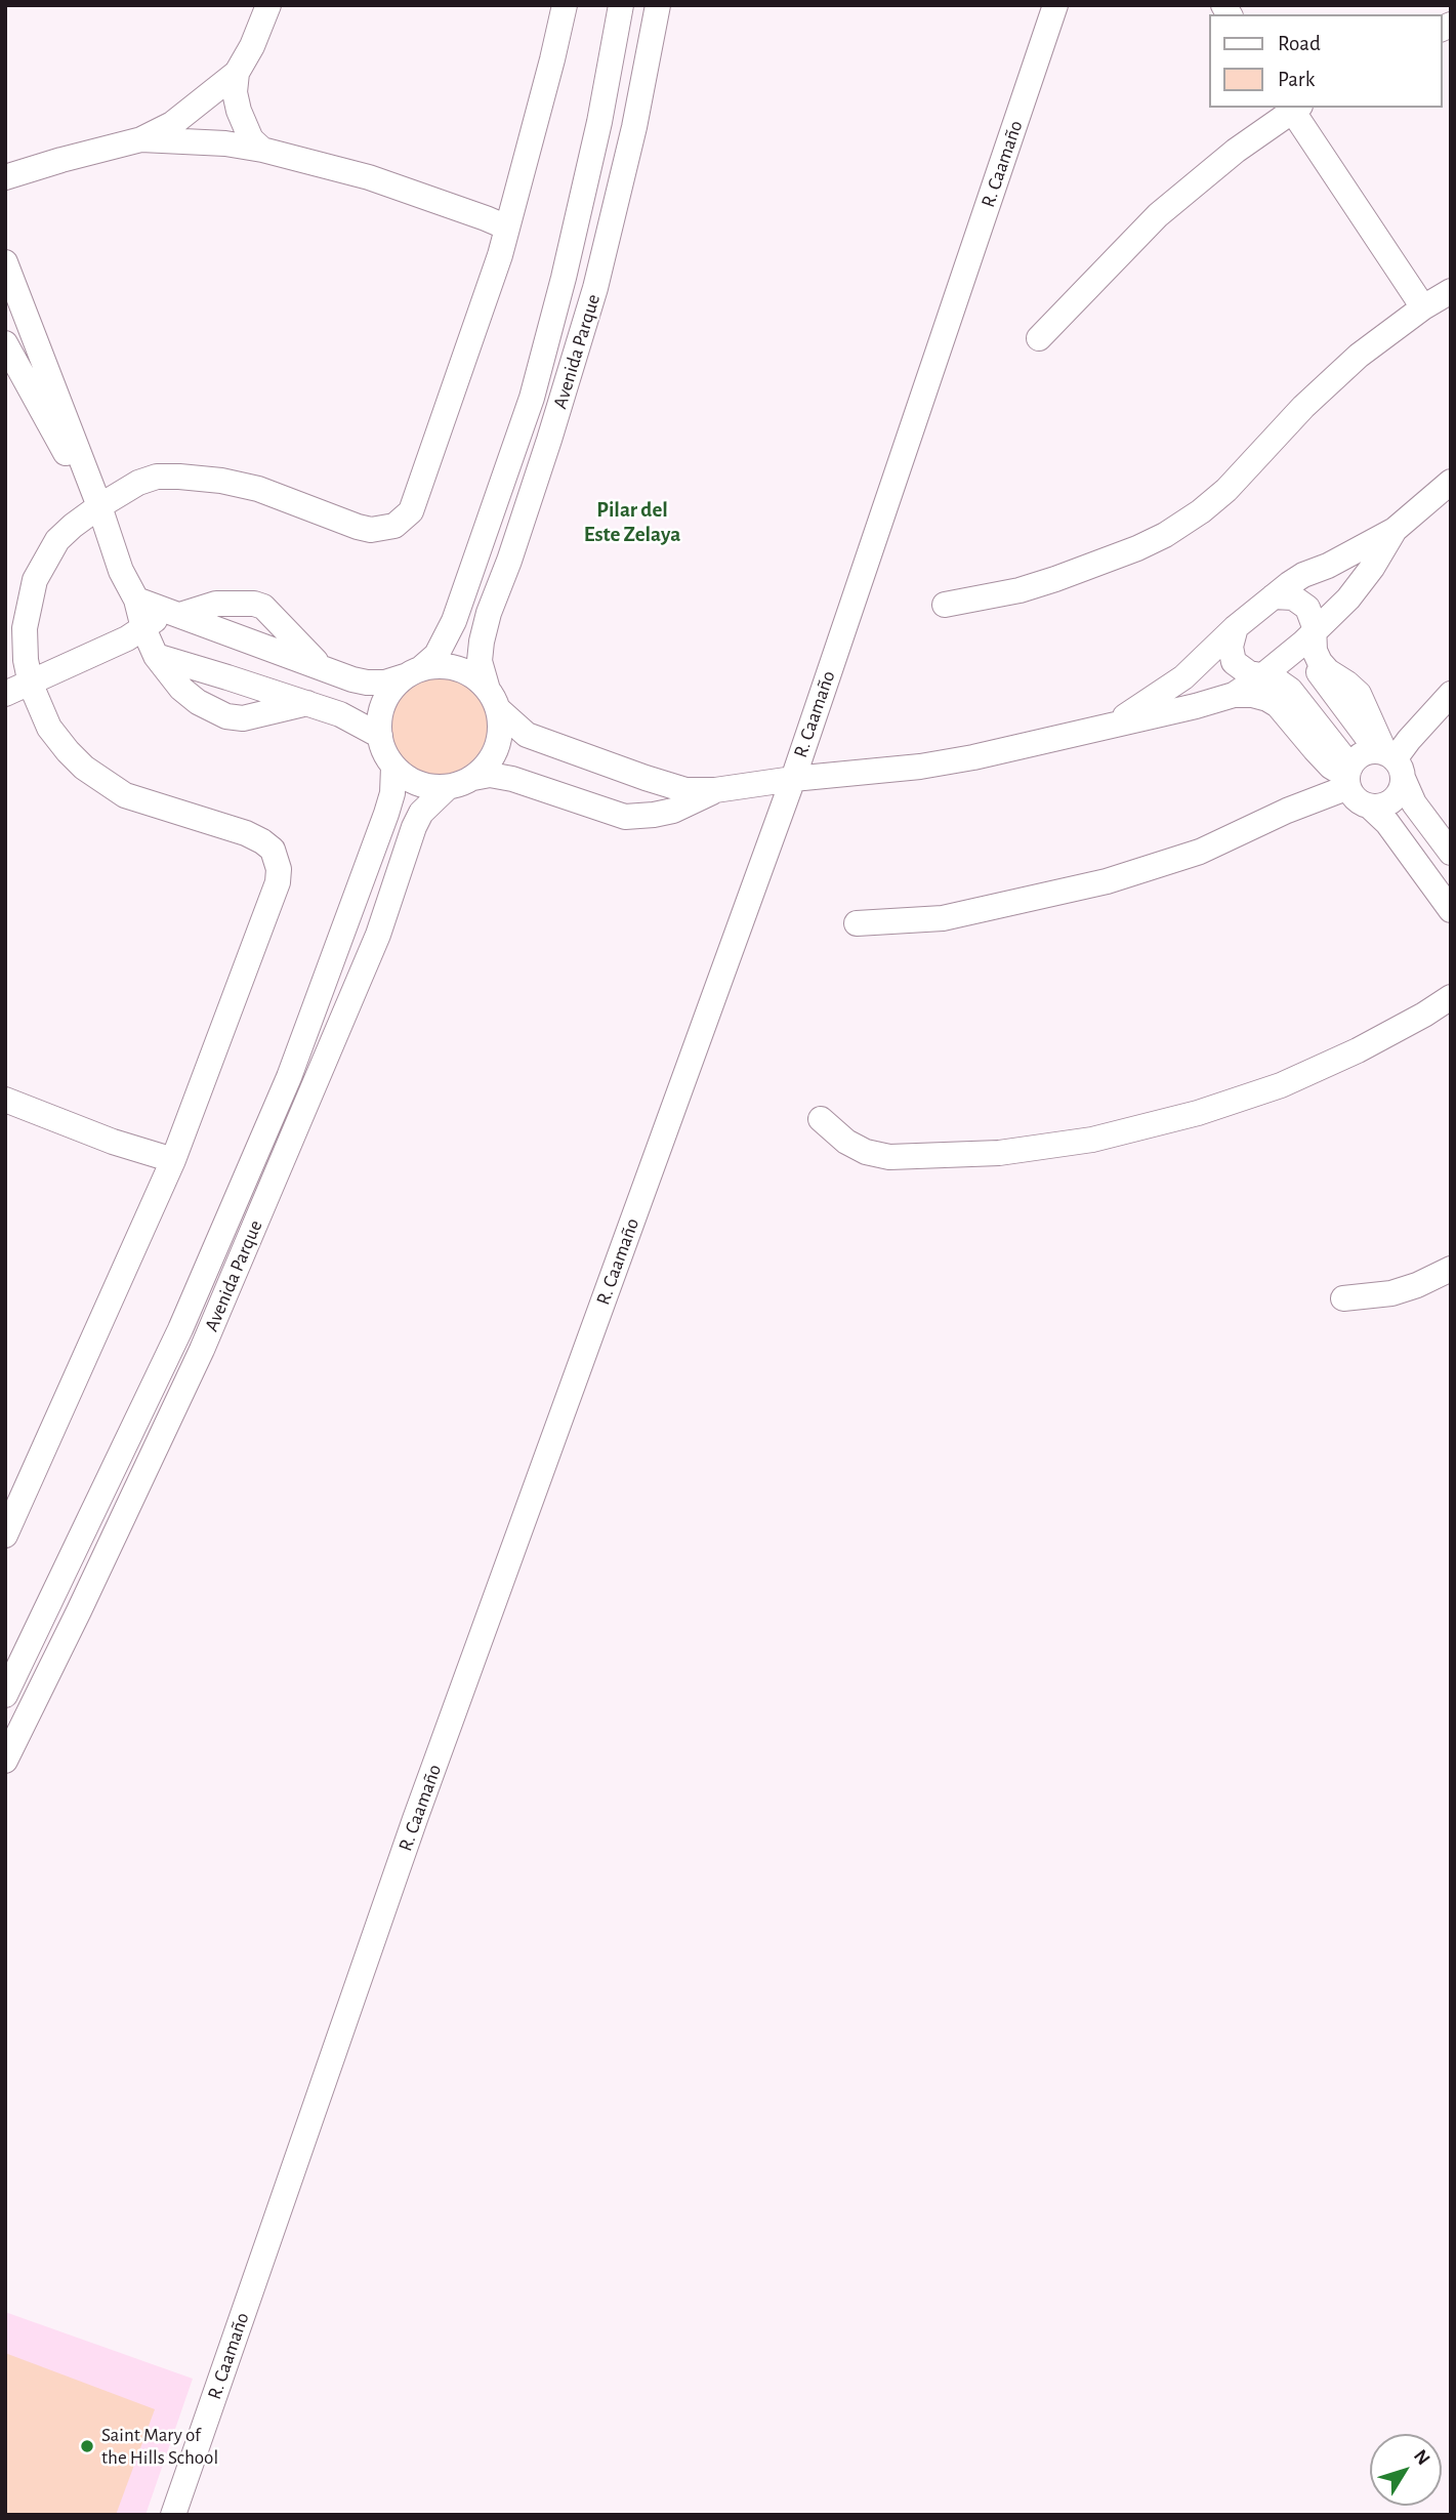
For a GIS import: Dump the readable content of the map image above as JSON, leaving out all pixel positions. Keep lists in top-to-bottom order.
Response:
{
  "streets": {
    "street": ["R. Caamaño", "Avenida Parque"]
  },
  "districts": ["Pilar del Este Zelaya"],
  "places": ["Saint Mary of the Hills School"],
  "legend": ["Road", "Park"],
  "north": "top right"
}
